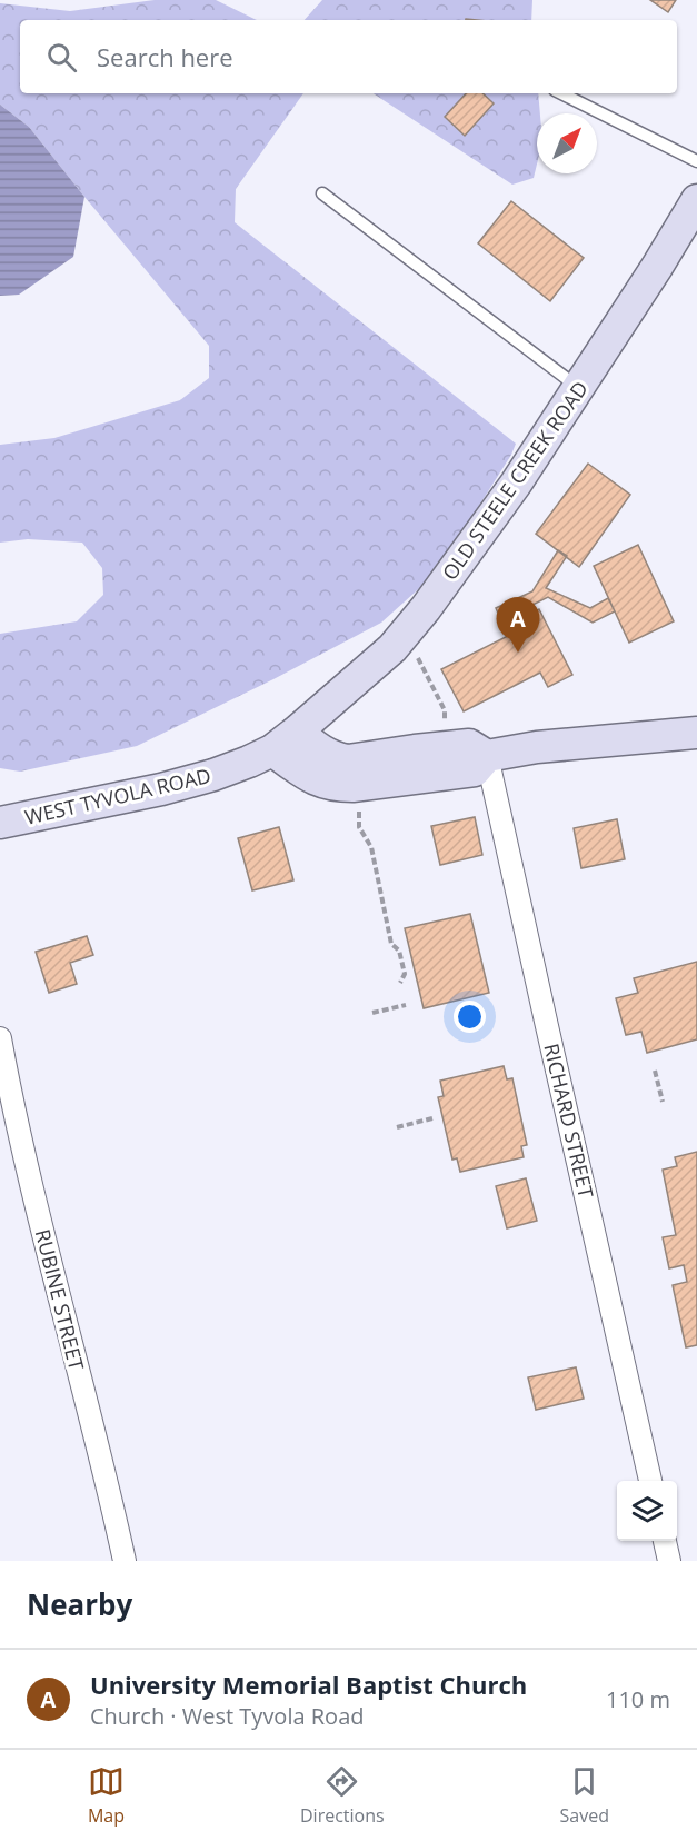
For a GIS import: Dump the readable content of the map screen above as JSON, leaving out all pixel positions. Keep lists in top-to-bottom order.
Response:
{
  "streets": {
    "main road": ["OLD STEELE CREEK ROAD", "WEST TYVOLA ROAD"],
    "street": ["RICHARD STREET", "RUBINE STREET"]
  },
  "crossings": [
    ["OLD STEELE CREEK ROAD", "WEST TYVOLA ROAD"]
  ],
  "north": "top right",
  "page": {
    "search": "Search here",
    "pins": "A",
    "heading": "Nearby",
    "list": [
      {
        "mark": "A",
        "name": "University Memorial Baptist Church",
        "note": "Church · West Tyvola Road",
        "value": "110 m"
      }
    ],
    "nav": ["Map", "Directions", "Saved"]
  }
}
